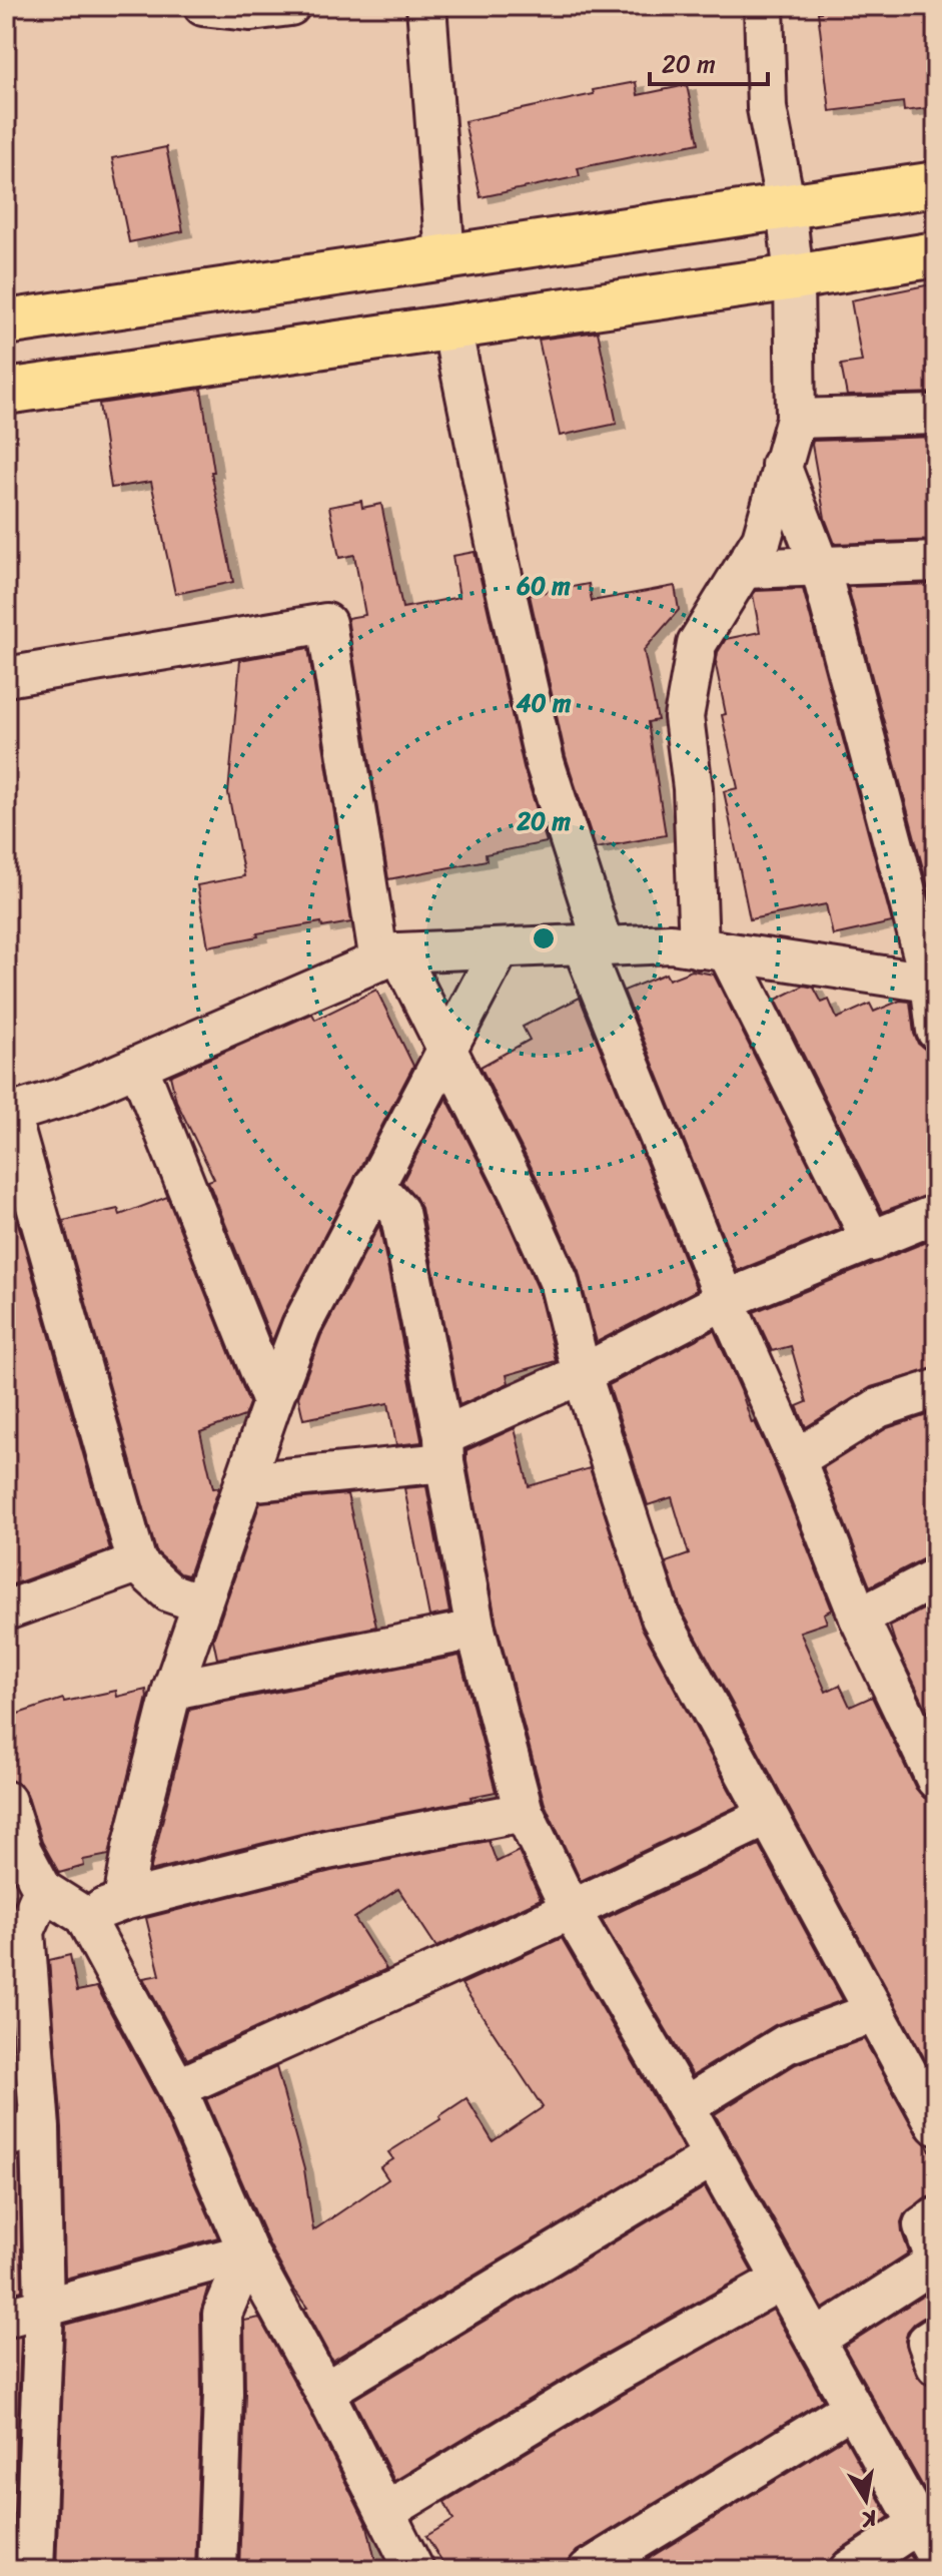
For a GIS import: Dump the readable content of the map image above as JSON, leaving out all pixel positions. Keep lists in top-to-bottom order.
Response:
{
  "scale_bar": "20 m",
  "north": "bottom",
  "rings": ["60 m", "40 m", "20 m"]
}
